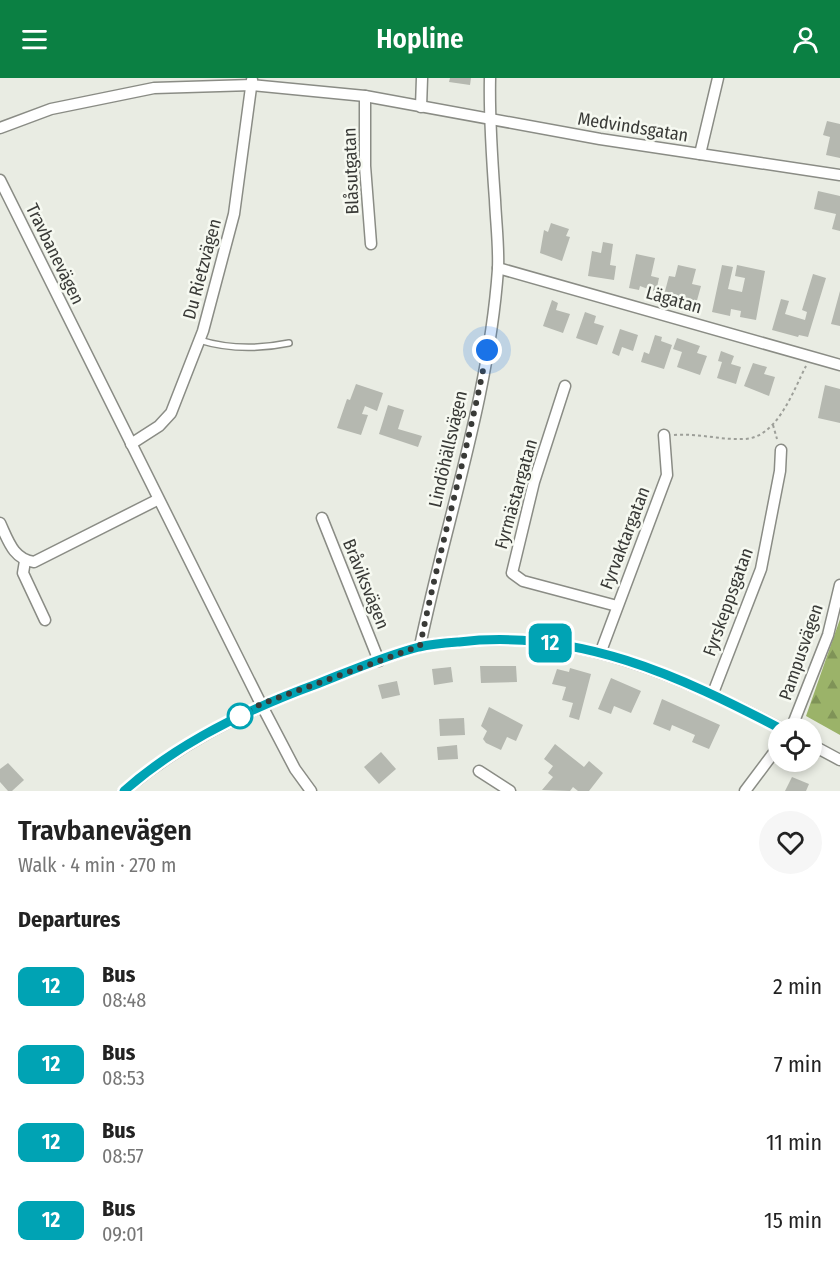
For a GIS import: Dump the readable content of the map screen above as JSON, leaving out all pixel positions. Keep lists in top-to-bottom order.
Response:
{
  "streets": {
    "street": [
      "Medvindsgatan",
      "Blåsutgatan",
      "Travbanevägen",
      "Du Rietzvägen",
      "Lägatan",
      "Lindöhällsvägen",
      "Fyrmästargatan",
      "Fyrvaktargatan",
      "Bråviksvägen",
      "Fyrskeppsgatan",
      "Pampusvägen"
    ]
  },
  "crossings": [
    ["Medvindsgatan", "Blåsutgatan"],
    ["Medvindsgatan", "Du Rietzvägen"],
    ["Medvindsgatan", "Lindöhällsvägen"],
    ["Travbanevägen", "Du Rietzvägen"],
    ["Lägatan", "Lindöhällsvägen"],
    ["Fyrmästargatan", "Fyrvaktargatan"]
  ],
  "lines": ["bus line 12"],
  "page": {
    "header": "Hopline",
    "on_map": "12",
    "heading": [
      ["Travbanevägen", "Walk · 4 min · 270 m"],
      "Departures"
    ],
    "list": [
      {
        "mark": "12",
        "name": "Bus",
        "note": "08:48",
        "value": "2 min"
      },
      {
        "mark": "12",
        "name": "Bus",
        "note": "08:53",
        "value": "7 min"
      },
      {
        "mark": "12",
        "name": "Bus",
        "note": "08:57",
        "value": "11 min"
      },
      {
        "mark": "12",
        "name": "Bus",
        "note": "09:01",
        "value": "15 min"
      }
    ]
  }
}
